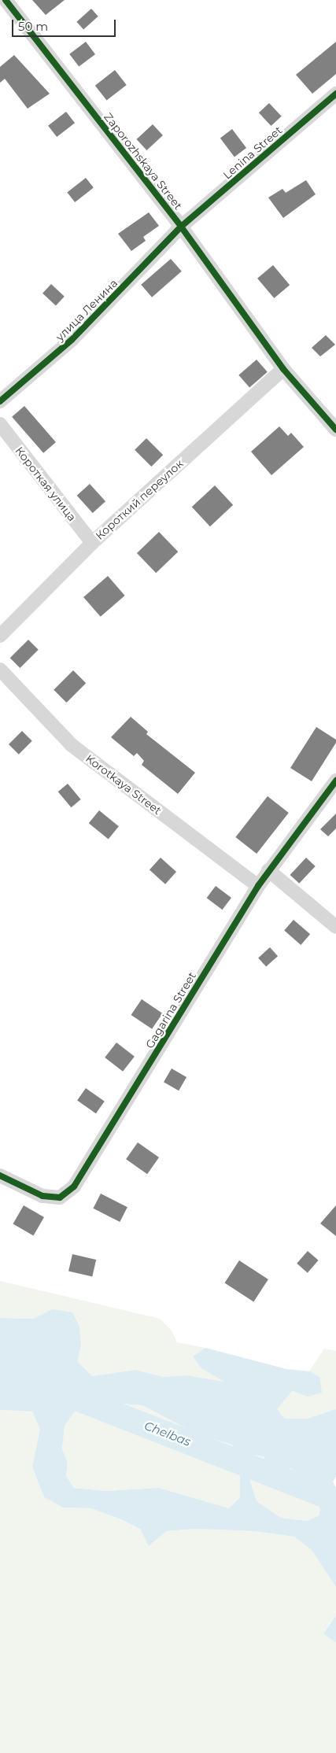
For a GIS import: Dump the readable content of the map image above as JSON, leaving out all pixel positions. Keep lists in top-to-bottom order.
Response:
{
  "streets": {
    "street": [
      "Lenina Street",
      "Zaporozhskaya Street",
      "улица Ленина",
      "Короткая улица",
      "Короткий переулок",
      "Korotkaya Street",
      "Gagarina Street"
    ]
  },
  "crossings": [
    ["Lenina Street", "Zaporozhskaya Street"],
    ["Lenina Street", "улица Ленина"],
    ["Zaporozhskaya Street", "улица Ленина"],
    ["Zaporozhskaya Street", "Короткий переулок"],
    ["Короткая улица", "Короткий переулок"],
    ["Korotkaya Street", "Gagarina Street"]
  ],
  "water": ["Chelbas"],
  "scale_bar": "50 m"
}
